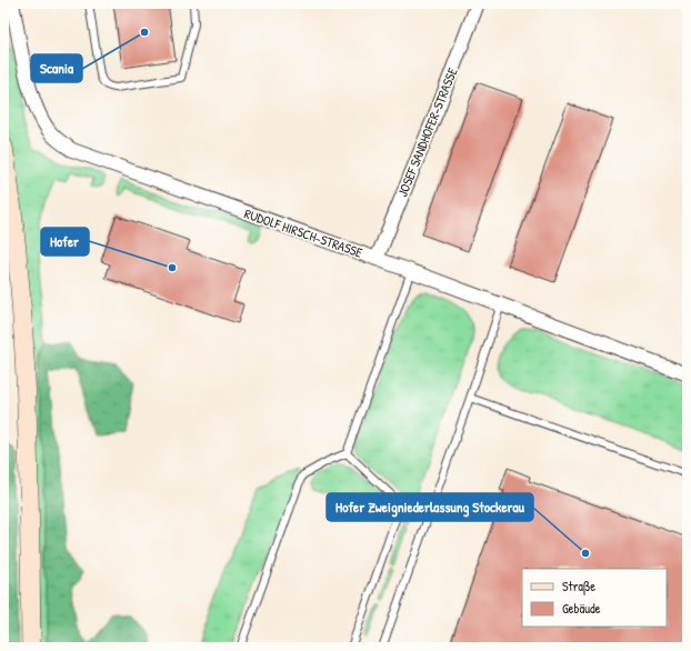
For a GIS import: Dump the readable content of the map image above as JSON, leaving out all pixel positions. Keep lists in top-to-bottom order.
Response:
{
  "streets": {
    "street": ["JOSEF SANDHOFER-STRASSE", "RUDOLF HIRSCH-STRASSE"]
  },
  "crossings": [
    ["JOSEF SANDHOFER-STRASSE", "RUDOLF HIRSCH-STRASSE"]
  ],
  "places": ["Scania", "Hofer", "Hofer Zweigniederlassung Stockerau"],
  "legend": ["Straße", "Gebäude"]
}
